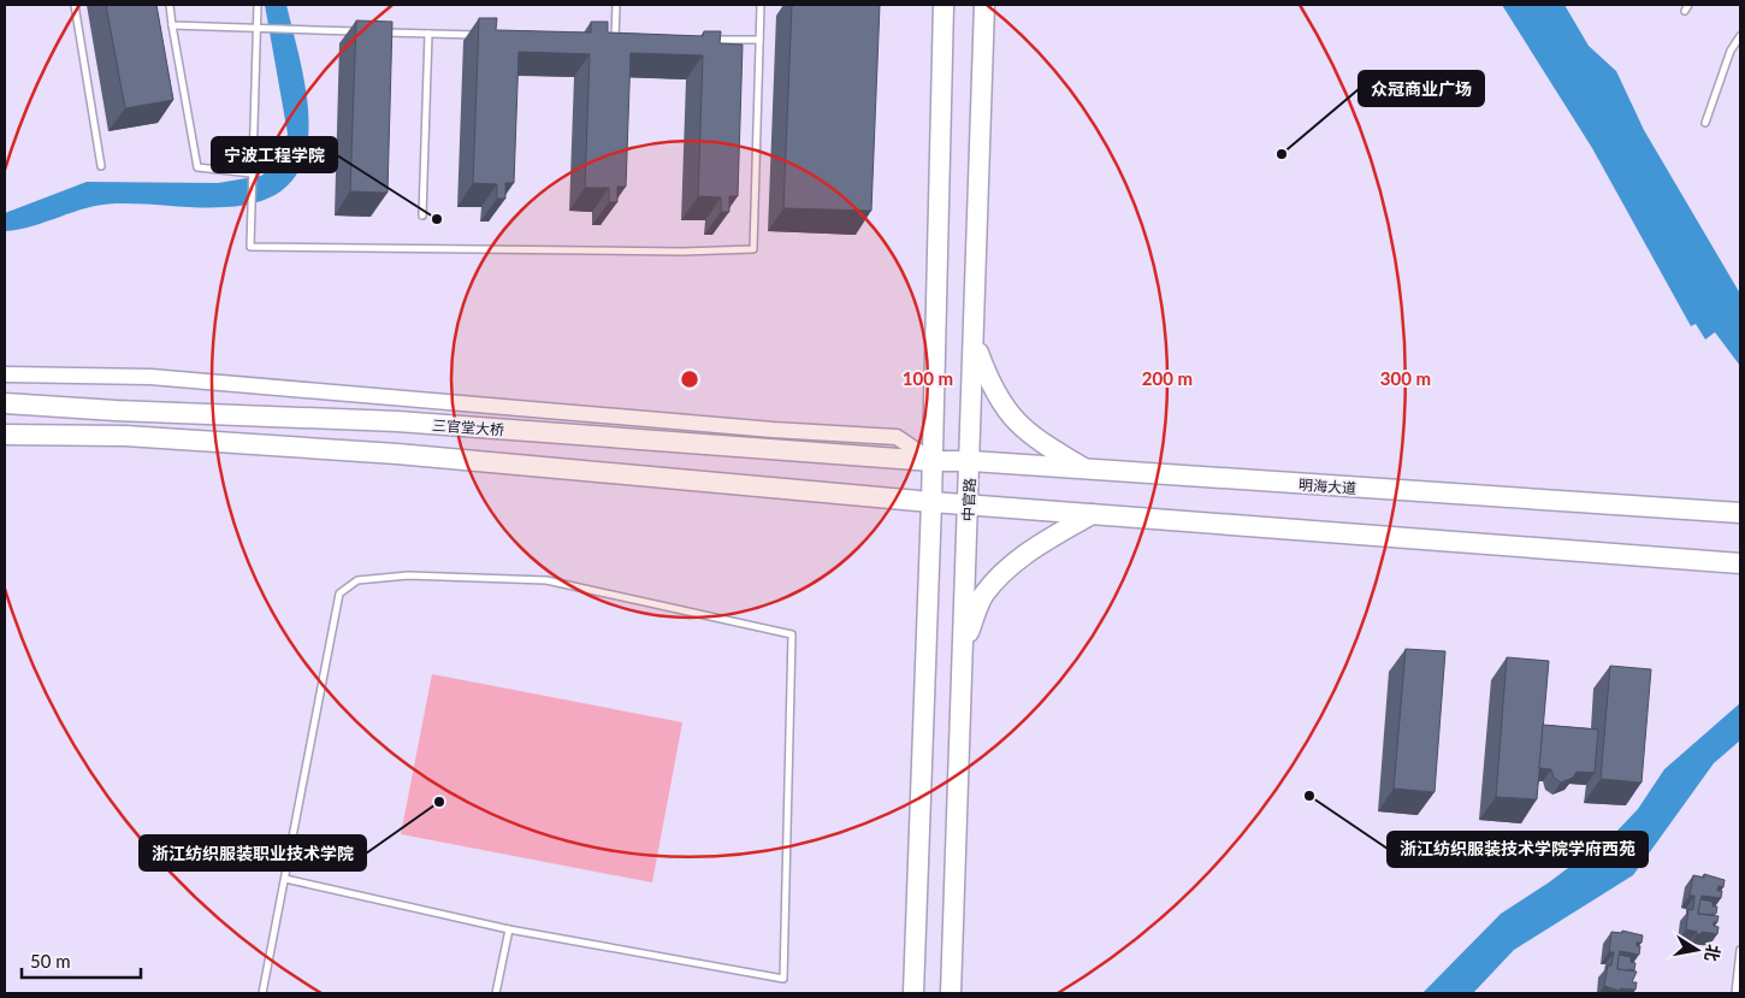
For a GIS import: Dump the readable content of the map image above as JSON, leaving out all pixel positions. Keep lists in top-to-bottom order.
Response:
{
  "streets": {
    "main road": ["三官堂大桥", "明海大道", "中官路"]
  },
  "crossings": [
    ["三官堂大桥", "明海大道"],
    ["明海大道", "中官路"]
  ],
  "places": [
    "众冠商业广场",
    "宁波工程学院",
    "浙江纺织服装技术学院学府西苑",
    "浙江纺织服装职业技术学院"
  ],
  "scale_bar": "50 m",
  "north": "right",
  "rings": ["100 m", "200 m", "300 m"]
}
